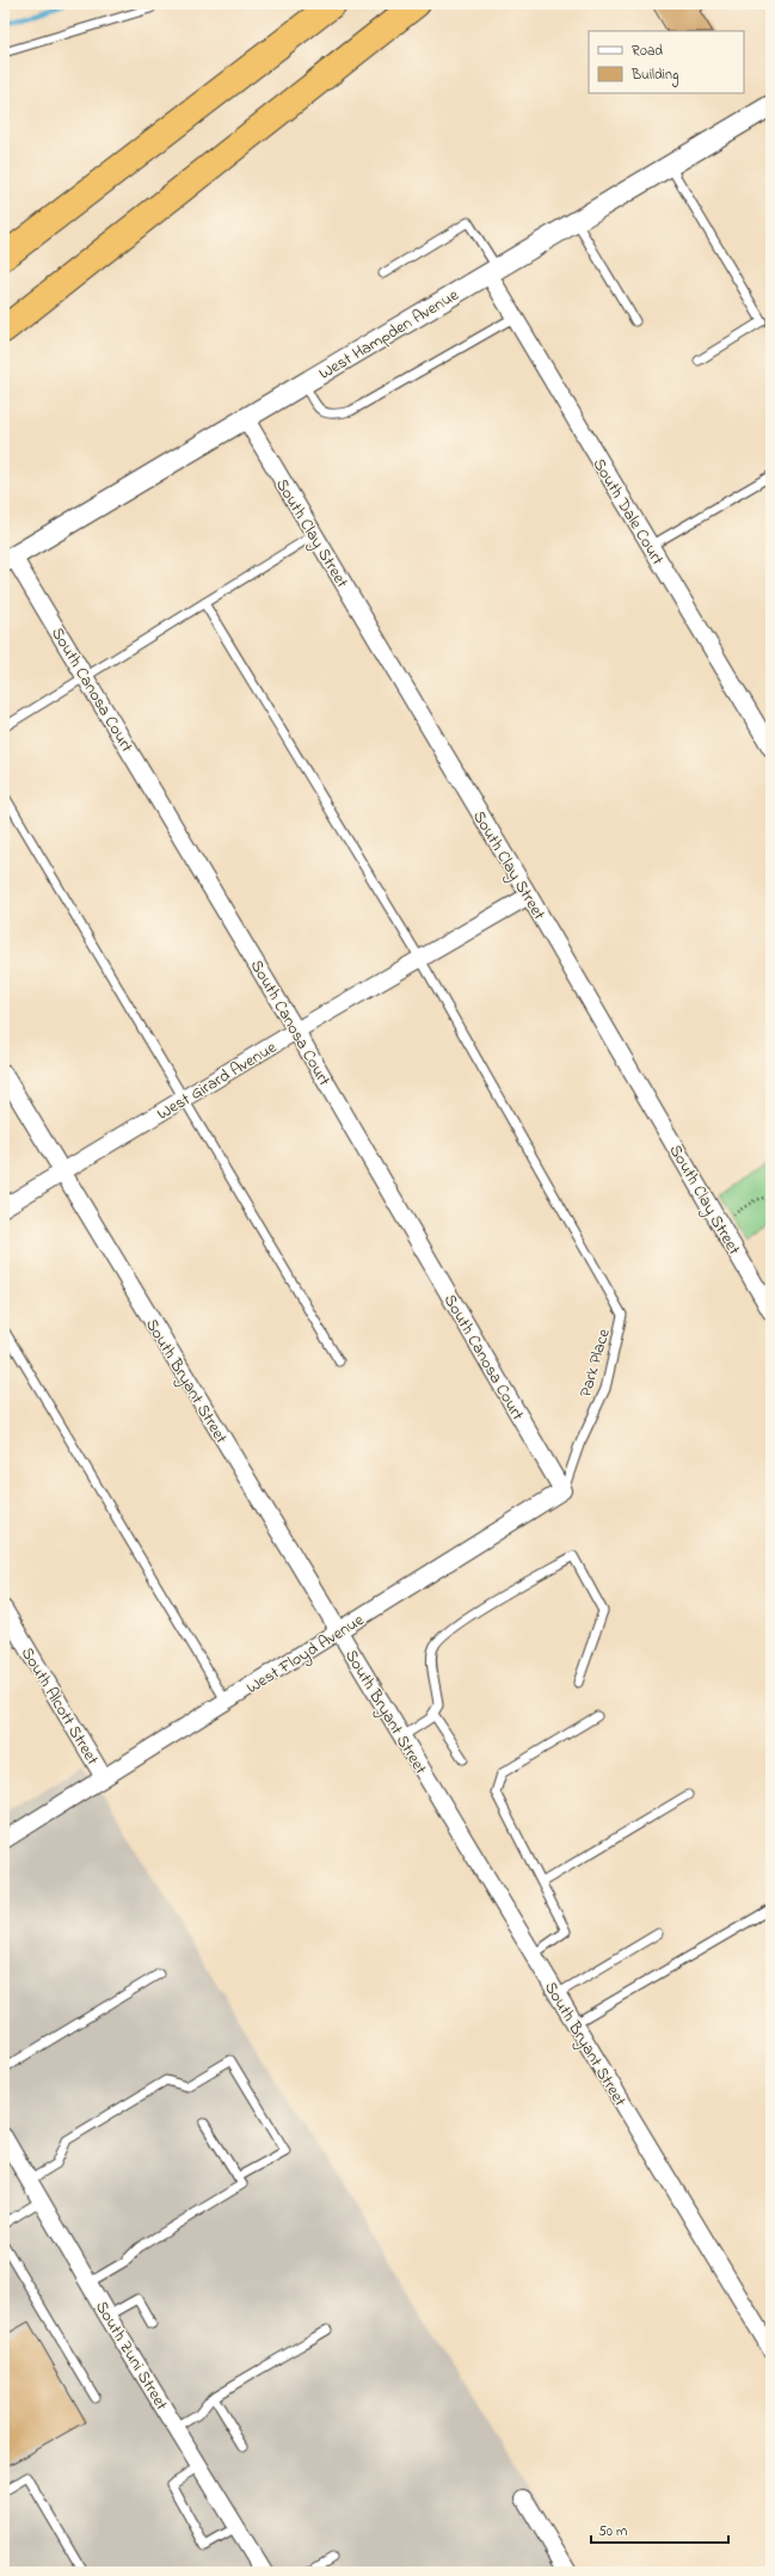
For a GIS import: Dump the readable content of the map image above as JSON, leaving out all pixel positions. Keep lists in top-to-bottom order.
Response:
{
  "streets": {
    "street": [
      "West Hampden Avenue",
      "South Dale Court",
      "South Clay Street",
      "South Canosa Court",
      "West Girard Avenue",
      "South Bryant Street",
      "West Floyd Avenue",
      "South Alcott Street",
      "South Zuni Street"
    ],
    "lane": ["Park Place"]
  },
  "crossings": [
    ["West Hampden Avenue", "South Dale Court"],
    ["West Hampden Avenue", "South Clay Street"],
    ["West Hampden Avenue", "South Canosa Court"],
    ["South Clay Street", "West Girard Avenue"],
    ["South Canosa Court", "West Girard Avenue"],
    ["South Canosa Court", "Park Place"],
    ["South Canosa Court", "West Floyd Avenue"],
    ["West Girard Avenue", "Park Place"],
    ["West Girard Avenue", "South Bryant Street"],
    ["Park Place", "West Floyd Avenue"],
    ["South Bryant Street", "West Floyd Avenue"],
    ["West Floyd Avenue", "South Alcott Street"]
  ],
  "legend": ["Road", "Building"],
  "scale_bar": "50 m"
}
